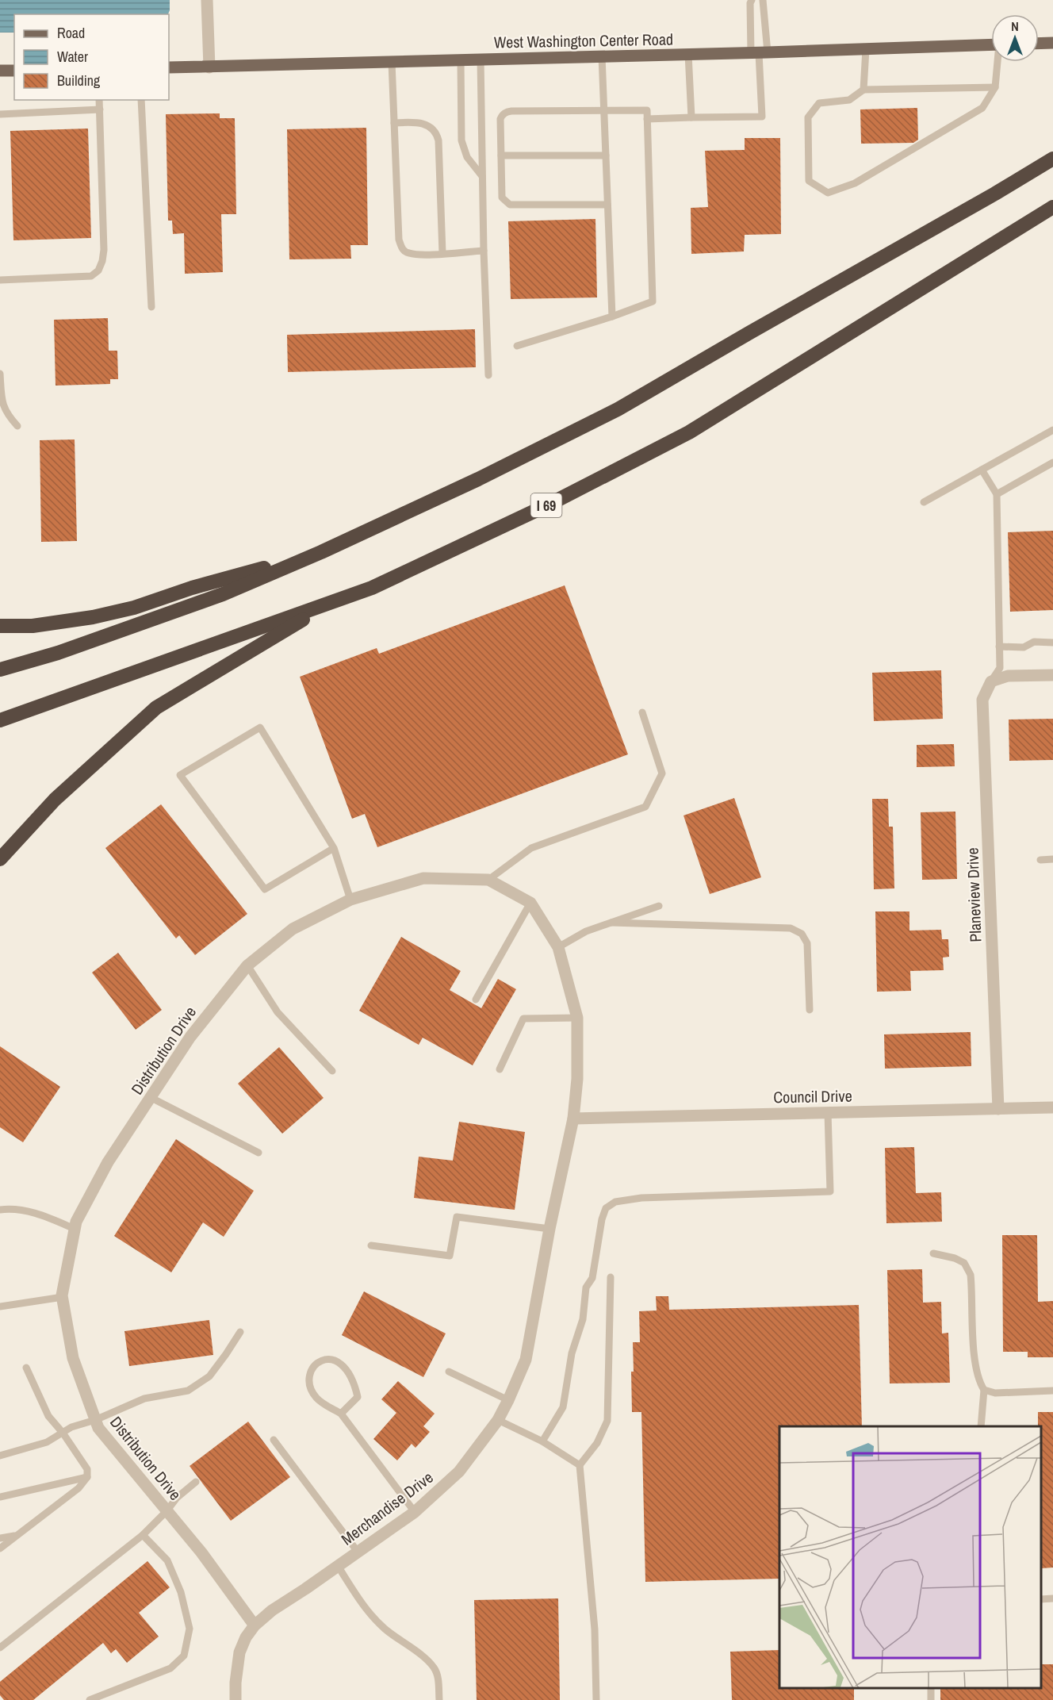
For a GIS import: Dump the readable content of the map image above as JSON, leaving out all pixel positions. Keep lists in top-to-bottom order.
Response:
{
  "streets": {
    "highway": ["I 69"],
    "main road": ["West Washington Center Road"],
    "street": [
      "Planeview Drive",
      "Distribution Drive",
      "Council Drive",
      "Merchandise Drive"
    ]
  },
  "crossings": [
    ["Planeview Drive", "Council Drive"],
    ["Distribution Drive", "Council Drive"],
    ["Distribution Drive", "Merchandise Drive"],
    ["Council Drive", "Merchandise Drive"]
  ],
  "legend": ["Road", "Water", "Building"],
  "north": "top"
}
